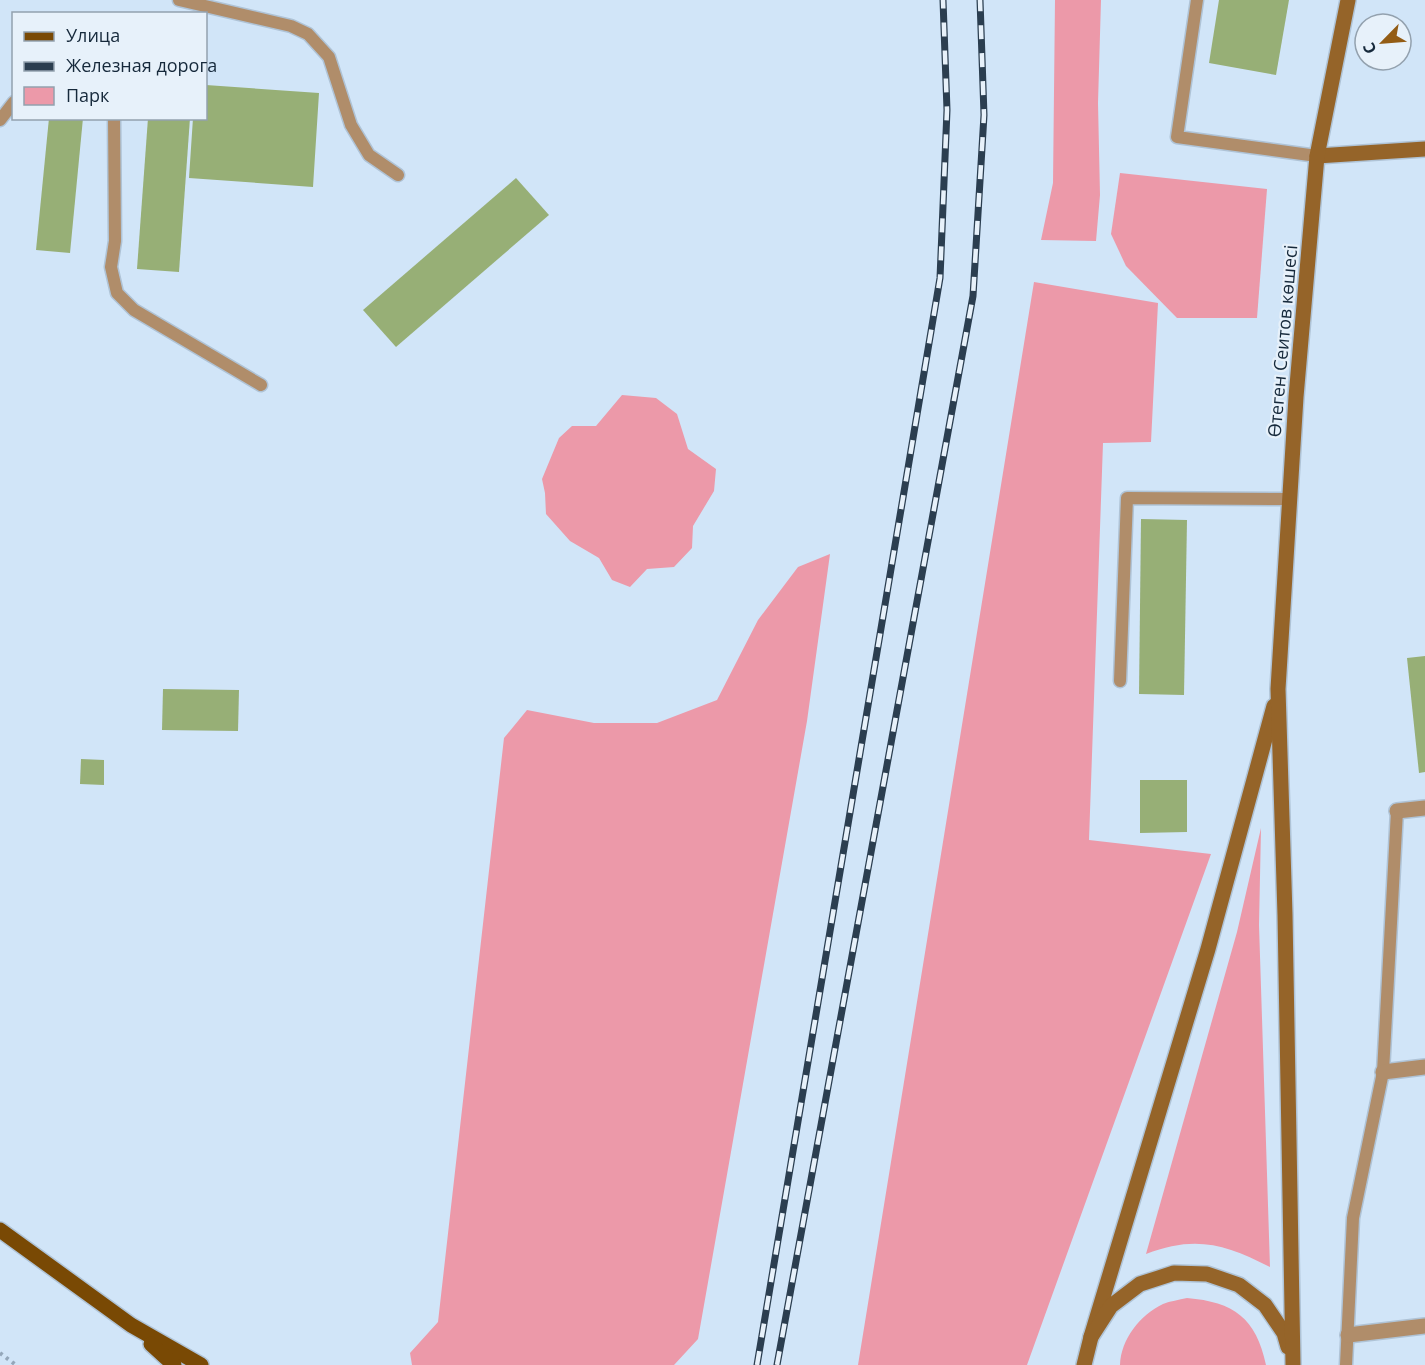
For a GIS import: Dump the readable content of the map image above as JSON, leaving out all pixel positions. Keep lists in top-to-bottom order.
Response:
{
  "streets": {
    "main road": ["Өтеген Сеитов көшесі"]
  },
  "legend": ["Улица", "Железная дорога", "Парк"],
  "north": "bottom left"
}
